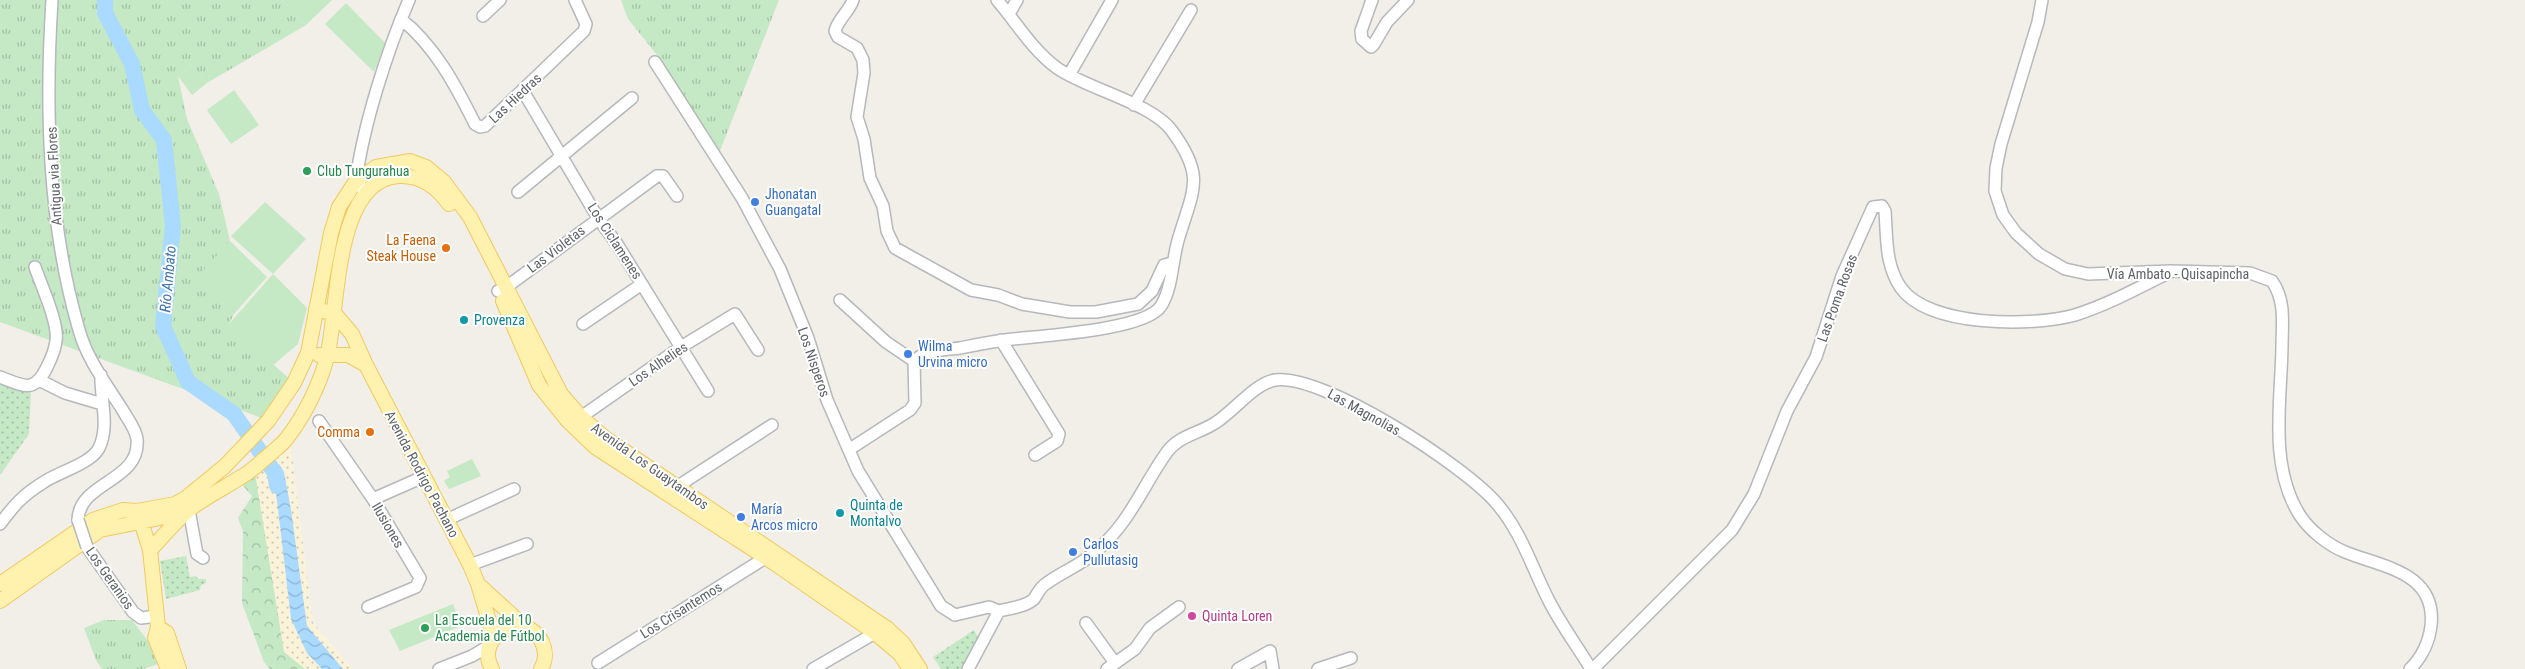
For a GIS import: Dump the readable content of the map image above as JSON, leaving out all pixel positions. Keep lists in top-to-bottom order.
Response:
{
  "streets": {
    "main road": ["Avenida Los Guaytambos", "Avenida Rodrigo Pachano"],
    "street": [
      "Las Hiedras",
      "Antigua via Flores",
      "Los Ciclamenes",
      "Las Violetas",
      "Vía Ambato - Quisapincha",
      "Las Poma Rosas",
      "Los Nisperos",
      "Los Alhelies",
      "Las Magnolias",
      "Ilusiones",
      "Los Geranios",
      "Los Crisantemos"
    ]
  },
  "crossings": [
    ["Las Hiedras", "Los Ciclamenes"],
    ["Antigua via Flores", "Los Geranios"],
    ["Los Ciclamenes", "Las Violetas"],
    ["Los Ciclamenes", "Los Alhelies"],
    ["Las Violetas", "Avenida Los Guaytambos"],
    ["Vía Ambato - Quisapincha", "Las Poma Rosas"],
    ["Las Poma Rosas", "Las Magnolias"],
    ["Los Nisperos", "Las Magnolias"],
    ["Los Alhelies", "Avenida Los Guaytambos"],
    ["Avenida Los Guaytambos", "Avenida Rodrigo Pachano"],
    ["Avenida Los Guaytambos", "Los Crisantemos"]
  ],
  "water": ["Río Ambato"],
  "places": [
    "Club Tungurahua",
    "Jhonatan Guangatal",
    "La Faena Steak House",
    "Provenza",
    "Wilma Urvina micro",
    "Comma",
    "Quinta de Montalvo",
    "María Arcos micro",
    "Carlos Pullutasig",
    "Quinta Loren",
    "La Escuela del 10 Academia de Fútbol"
  ]
}
